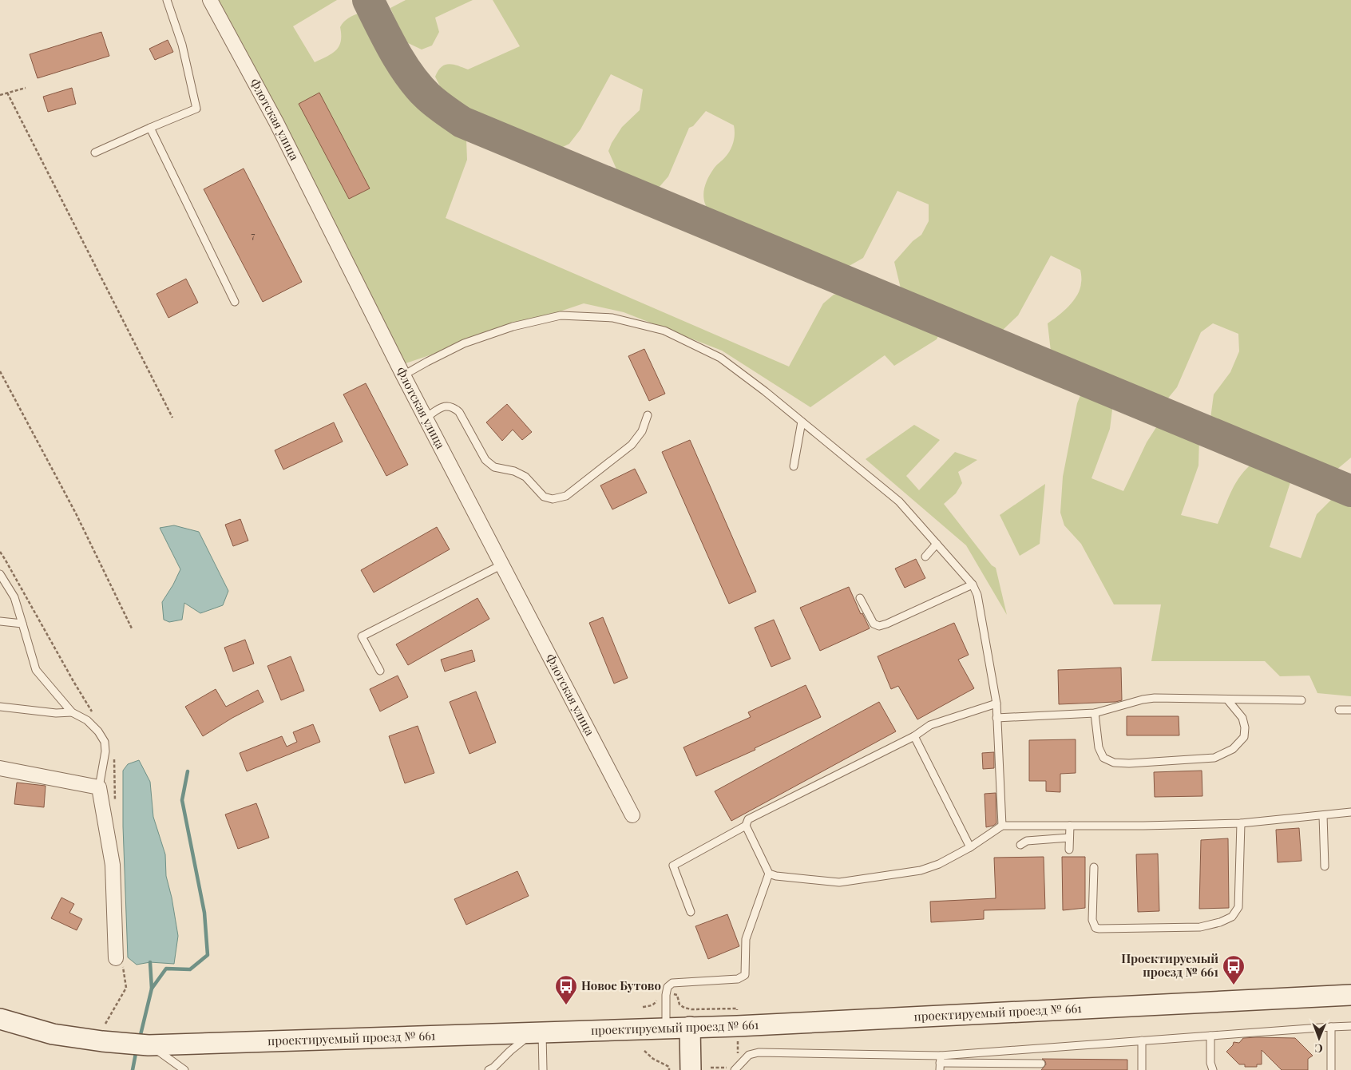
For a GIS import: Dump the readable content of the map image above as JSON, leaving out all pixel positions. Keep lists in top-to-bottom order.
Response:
{
  "streets": {
    "main road": ["проектируемый проезд № 661"],
    "street": ["Флотская улица"]
  },
  "places": {
    "bus stop": ["Проектируемый проезд № 661", "Новое Бутово"]
  },
  "house_numbers": ["7"],
  "north": "bottom"
}
